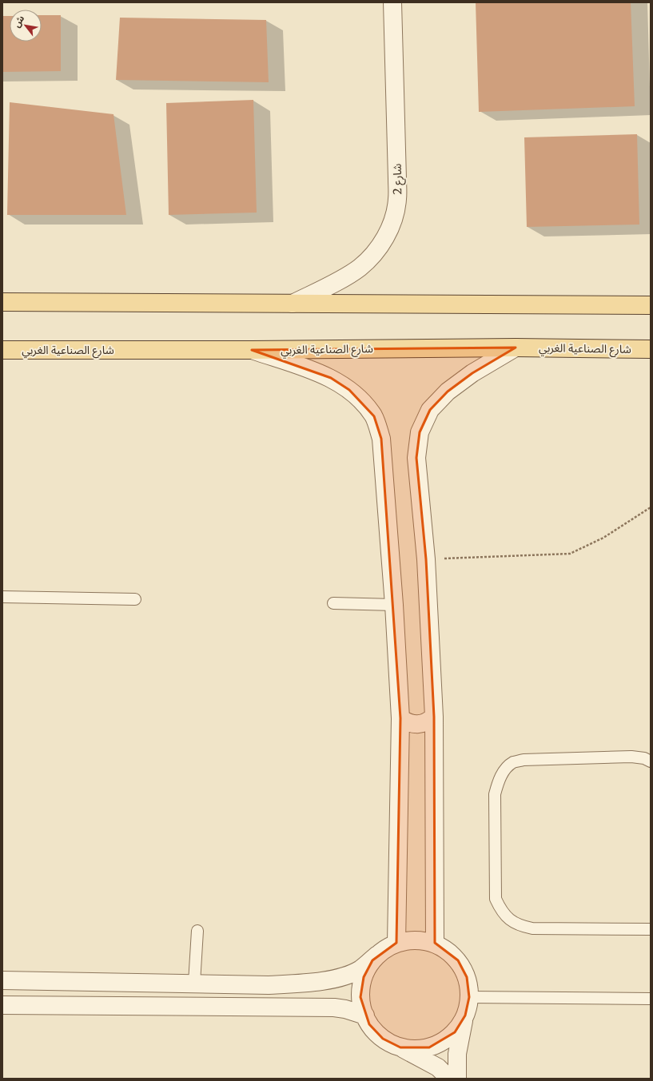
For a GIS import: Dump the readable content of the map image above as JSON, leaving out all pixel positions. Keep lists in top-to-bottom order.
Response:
{
  "streets": {
    "main road": ["شارع الصناعية الغربي"],
    "street": ["شارع 2"]
  },
  "north": "top left"
}
